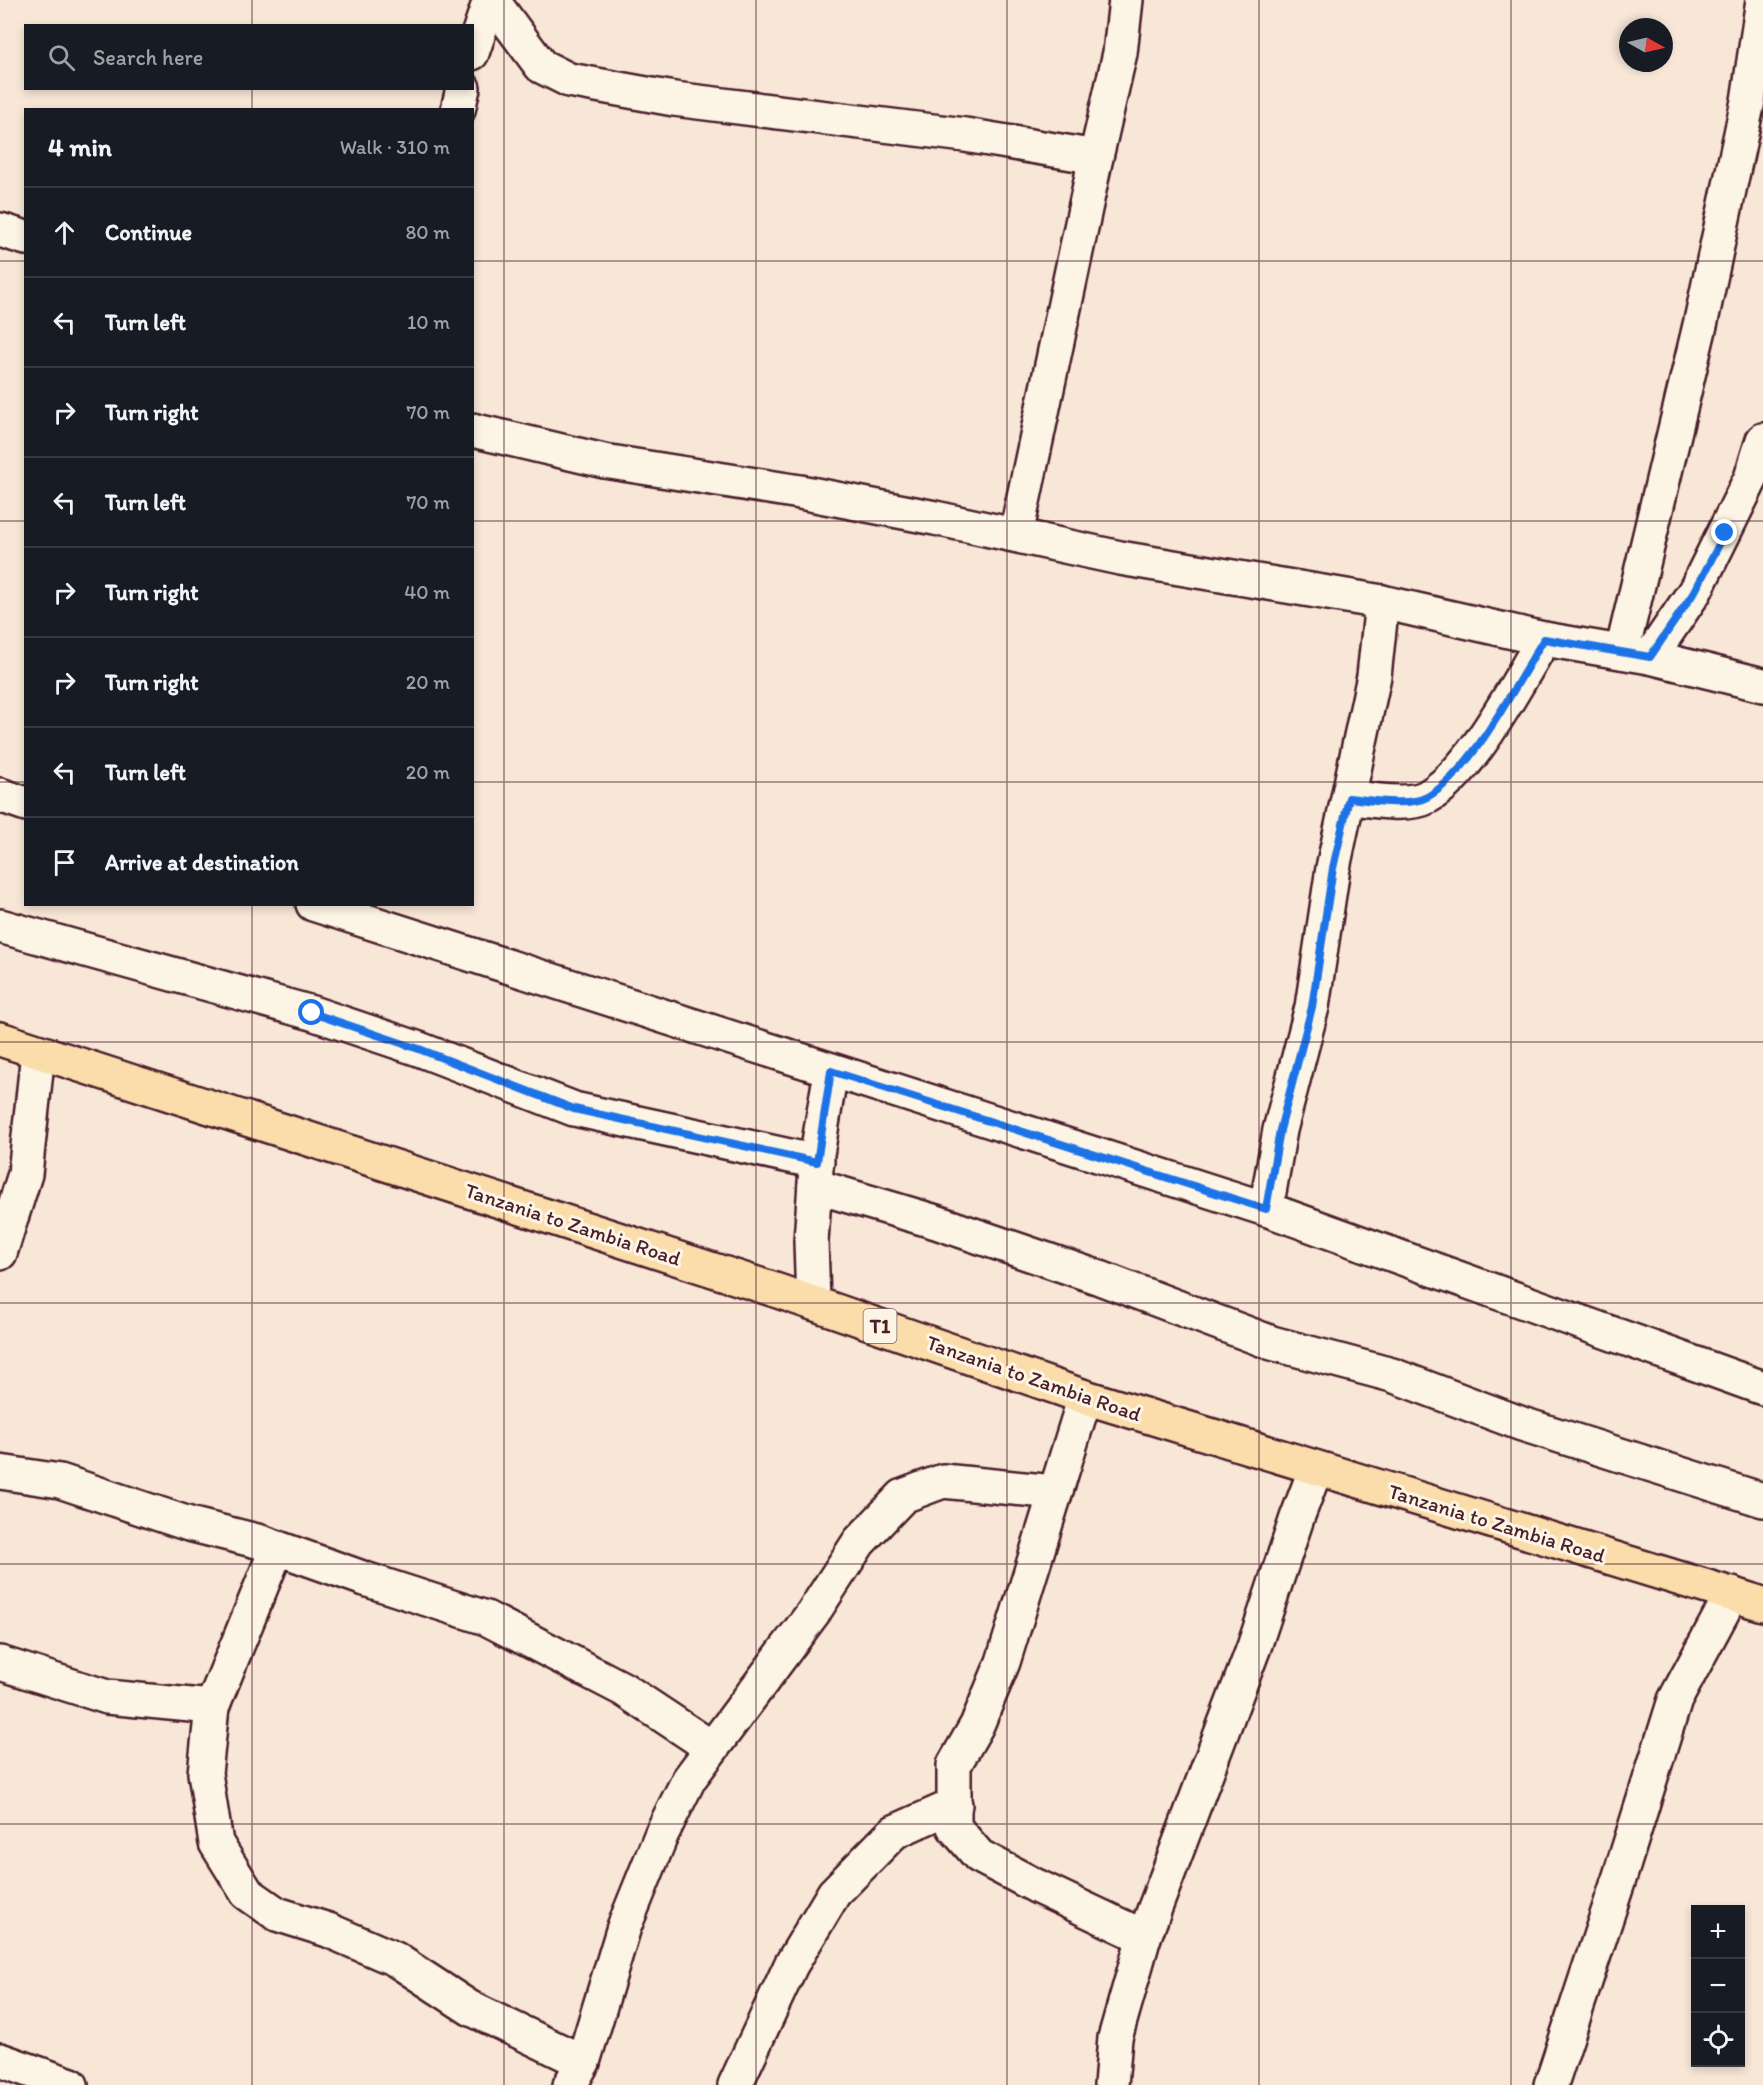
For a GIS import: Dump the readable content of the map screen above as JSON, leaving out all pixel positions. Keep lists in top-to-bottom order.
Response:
{
  "streets": {
    "highway": ["Tanzania to Zambia Road", "T1"]
  },
  "north": "right",
  "page": {
    "search": "Search here",
    "heading": ["4 min", "Walk · 310 m"],
    "list": [
      ["Continue", "80 m"],
      ["Turn left", "10 m"],
      ["Turn right", "70 m"],
      ["Turn left", "70 m"],
      ["Turn right", "40 m"],
      ["Turn right", "20 m"],
      ["Turn left", "20 m"],
      "Arrive at destination"
    ],
    "map_buttons": ["+", "−"]
  }
}
